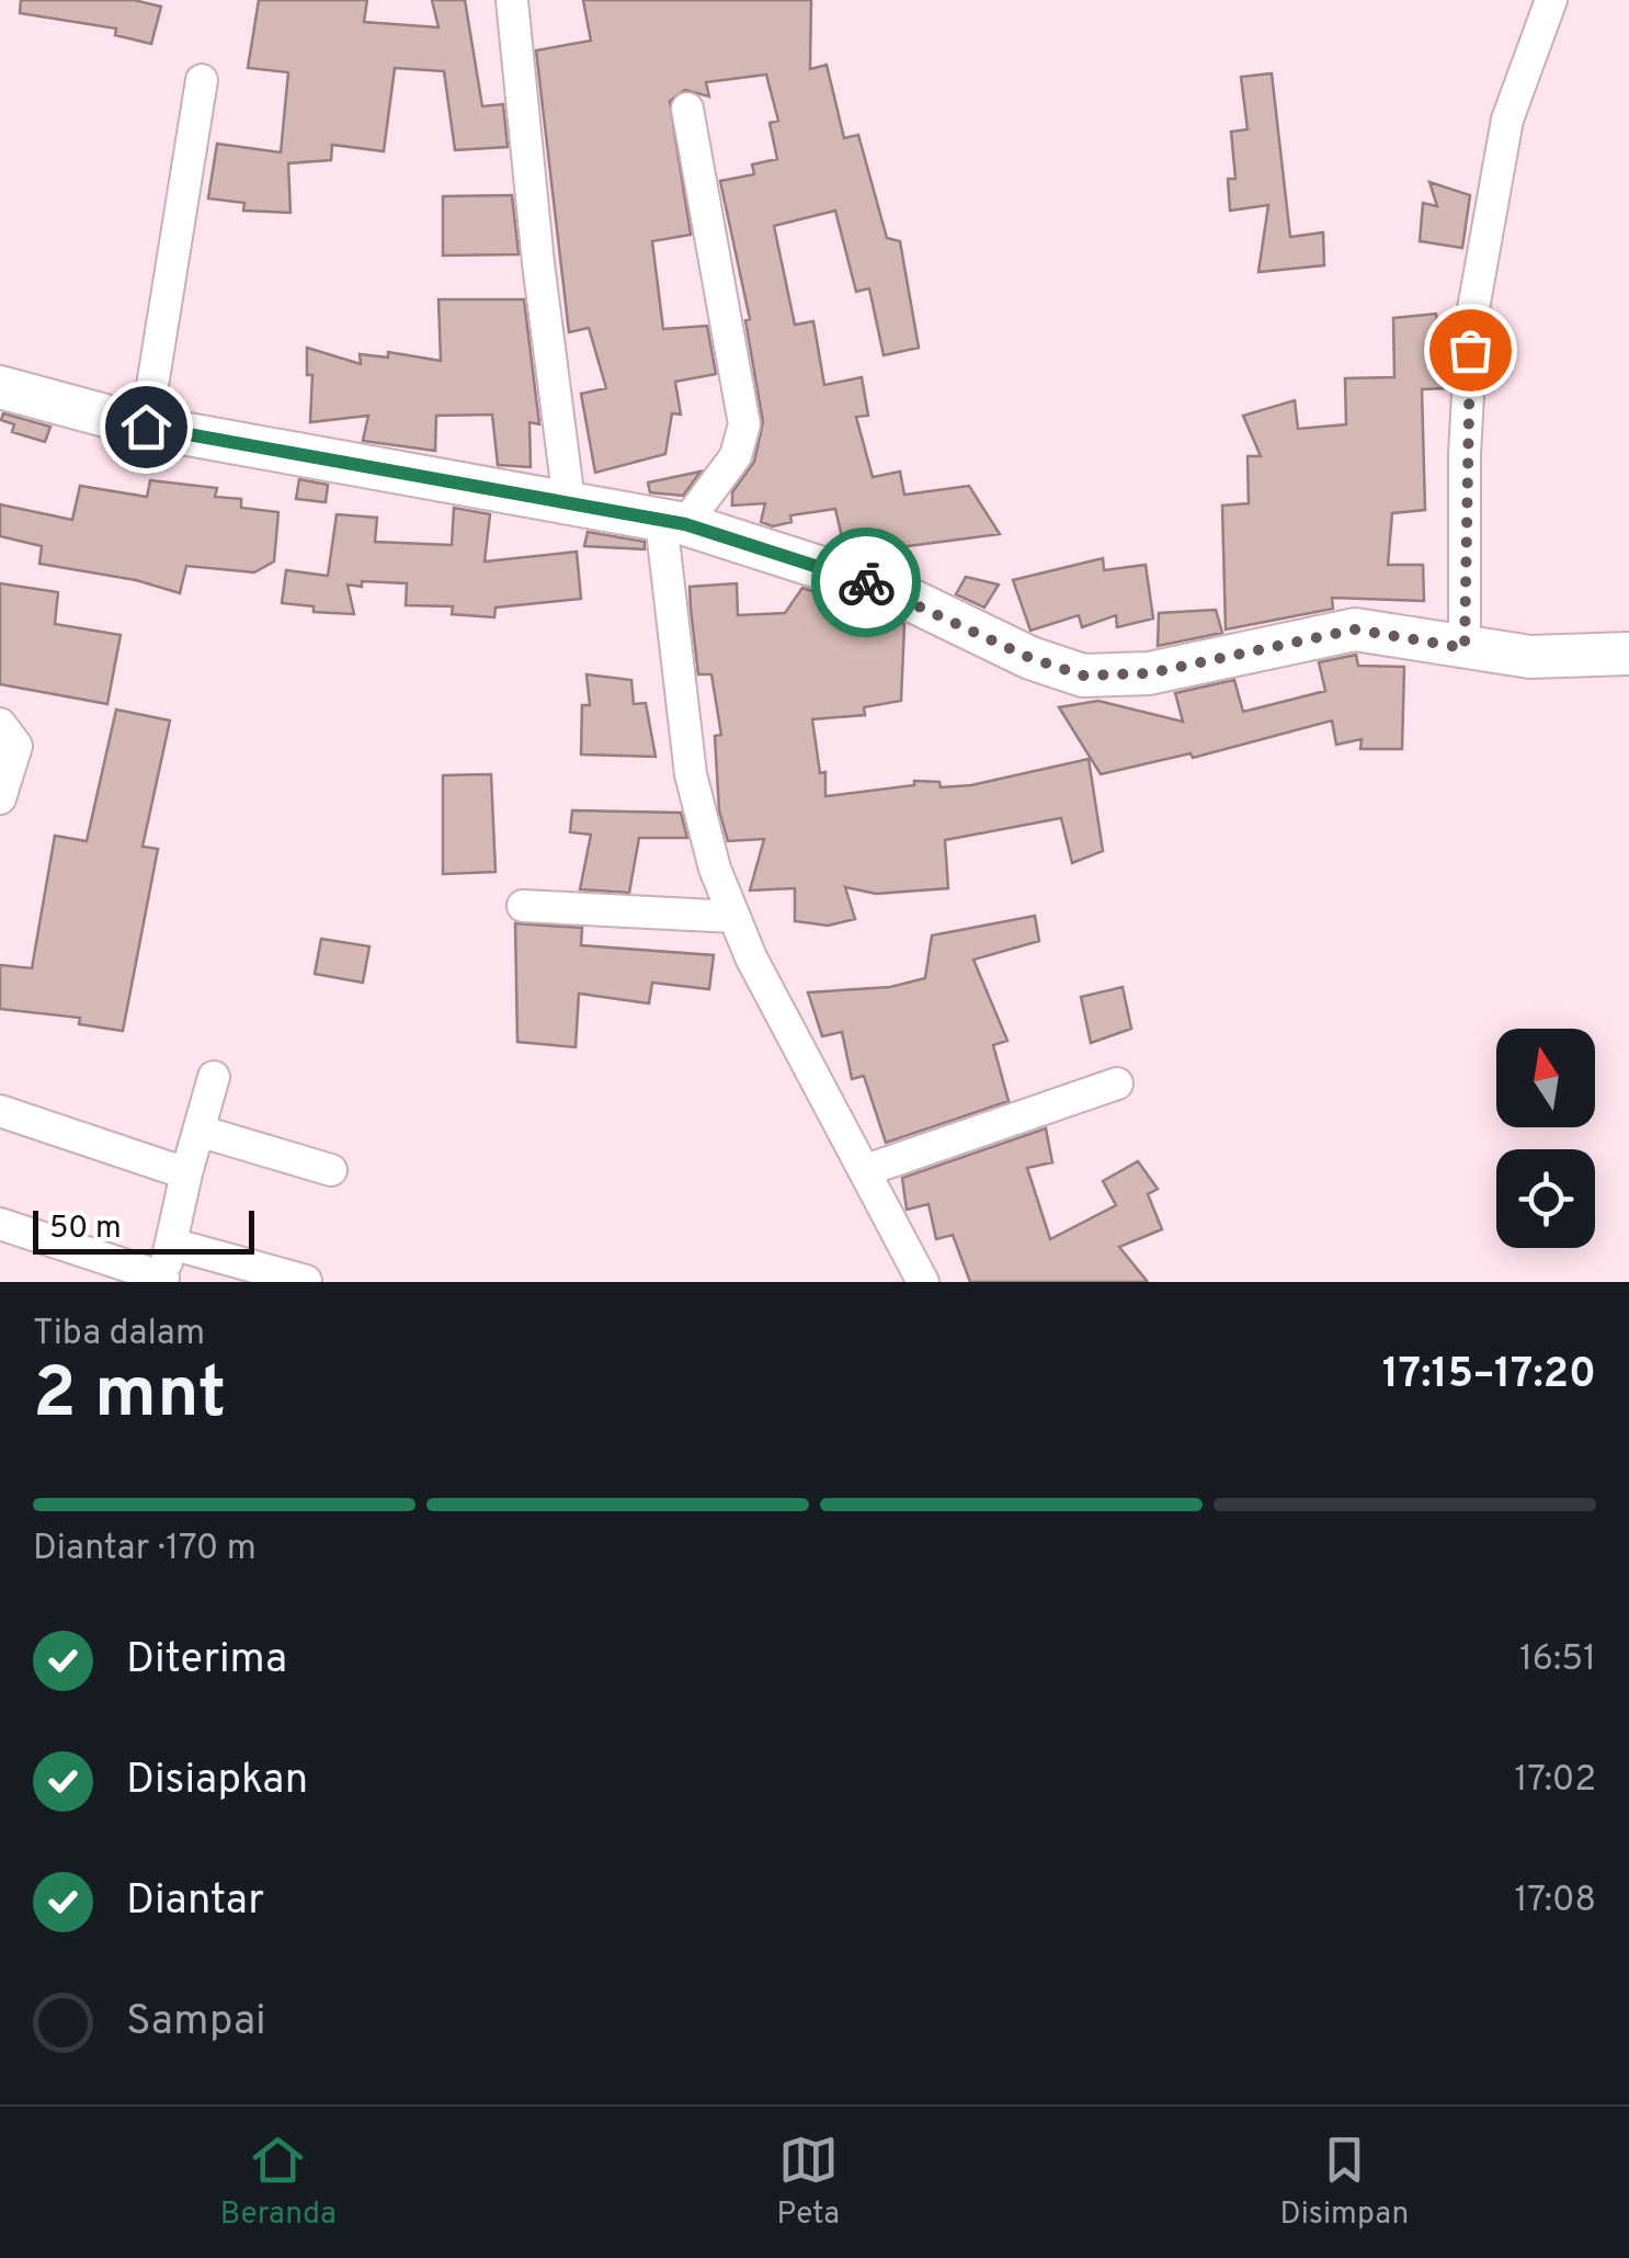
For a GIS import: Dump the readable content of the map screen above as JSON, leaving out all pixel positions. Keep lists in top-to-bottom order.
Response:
{
  "scale_bar": "50 m",
  "north": "top",
  "page": {
    "scale": "50 m",
    "heading": ["2 mnt", "Tiba dalam", "17:15–17:20"],
    "bar": "Diantar · 170 m",
    "list": [
      ["Diterima", "16:51"],
      ["Disiapkan", "17:02"],
      ["Diantar", "17:08"],
      "Sampai"
    ],
    "tabs": ["Beranda", "Peta", "Disimpan"]
  }
}
